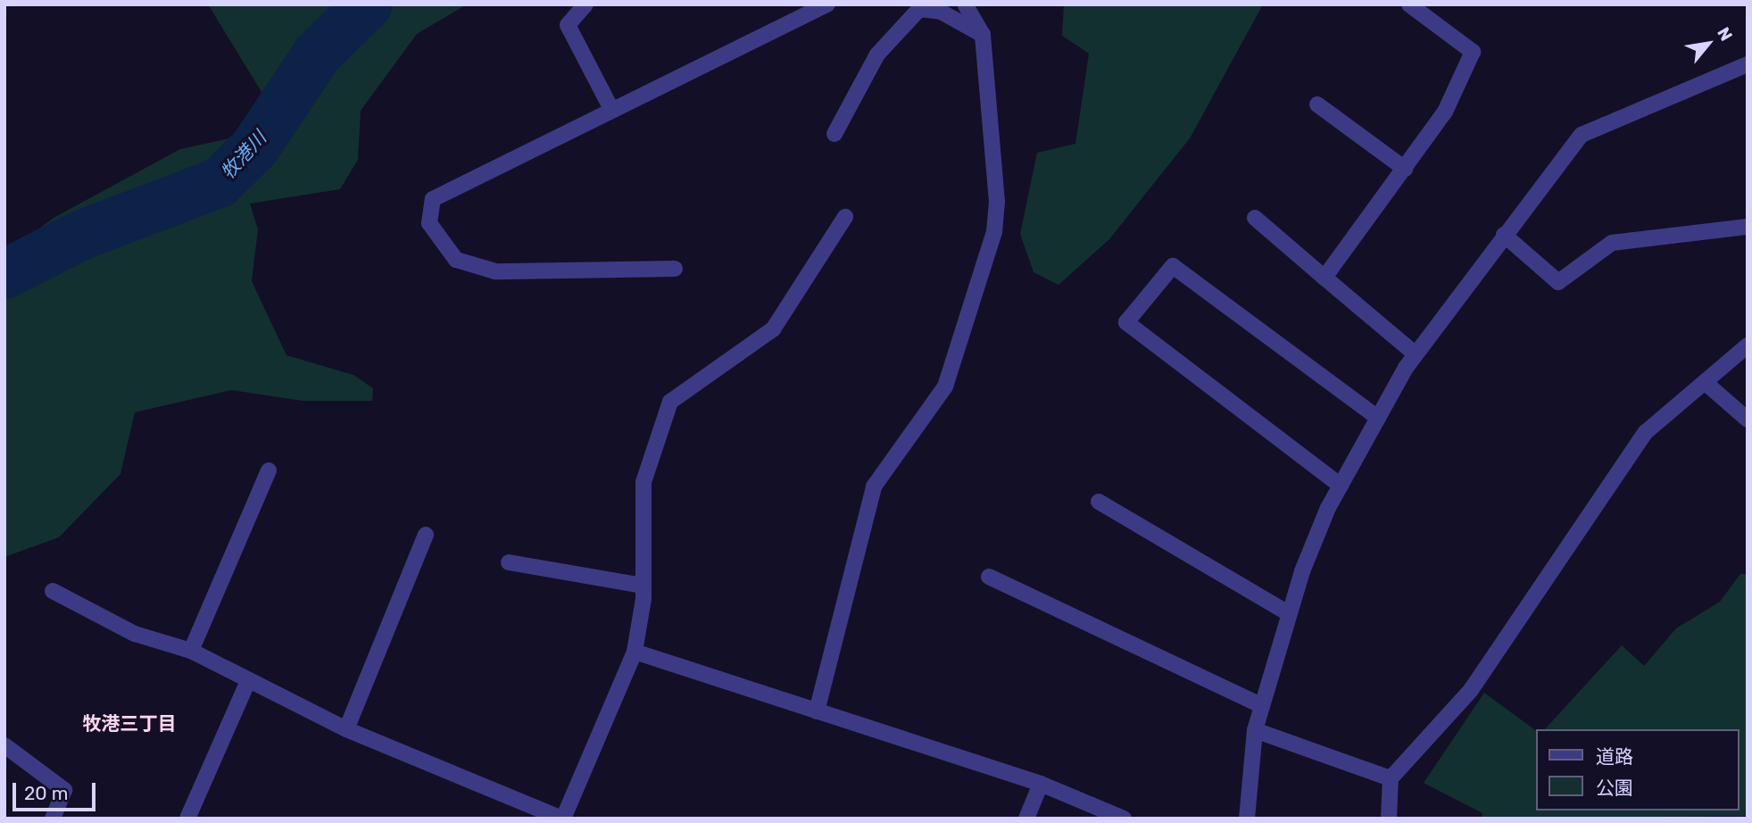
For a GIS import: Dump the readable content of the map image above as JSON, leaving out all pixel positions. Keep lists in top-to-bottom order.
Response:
{
  "districts": ["牧港三丁目"],
  "water": ["牧港川"],
  "legend": ["道路", "公園"],
  "scale_bar": "20 m",
  "north": "top right"
}
